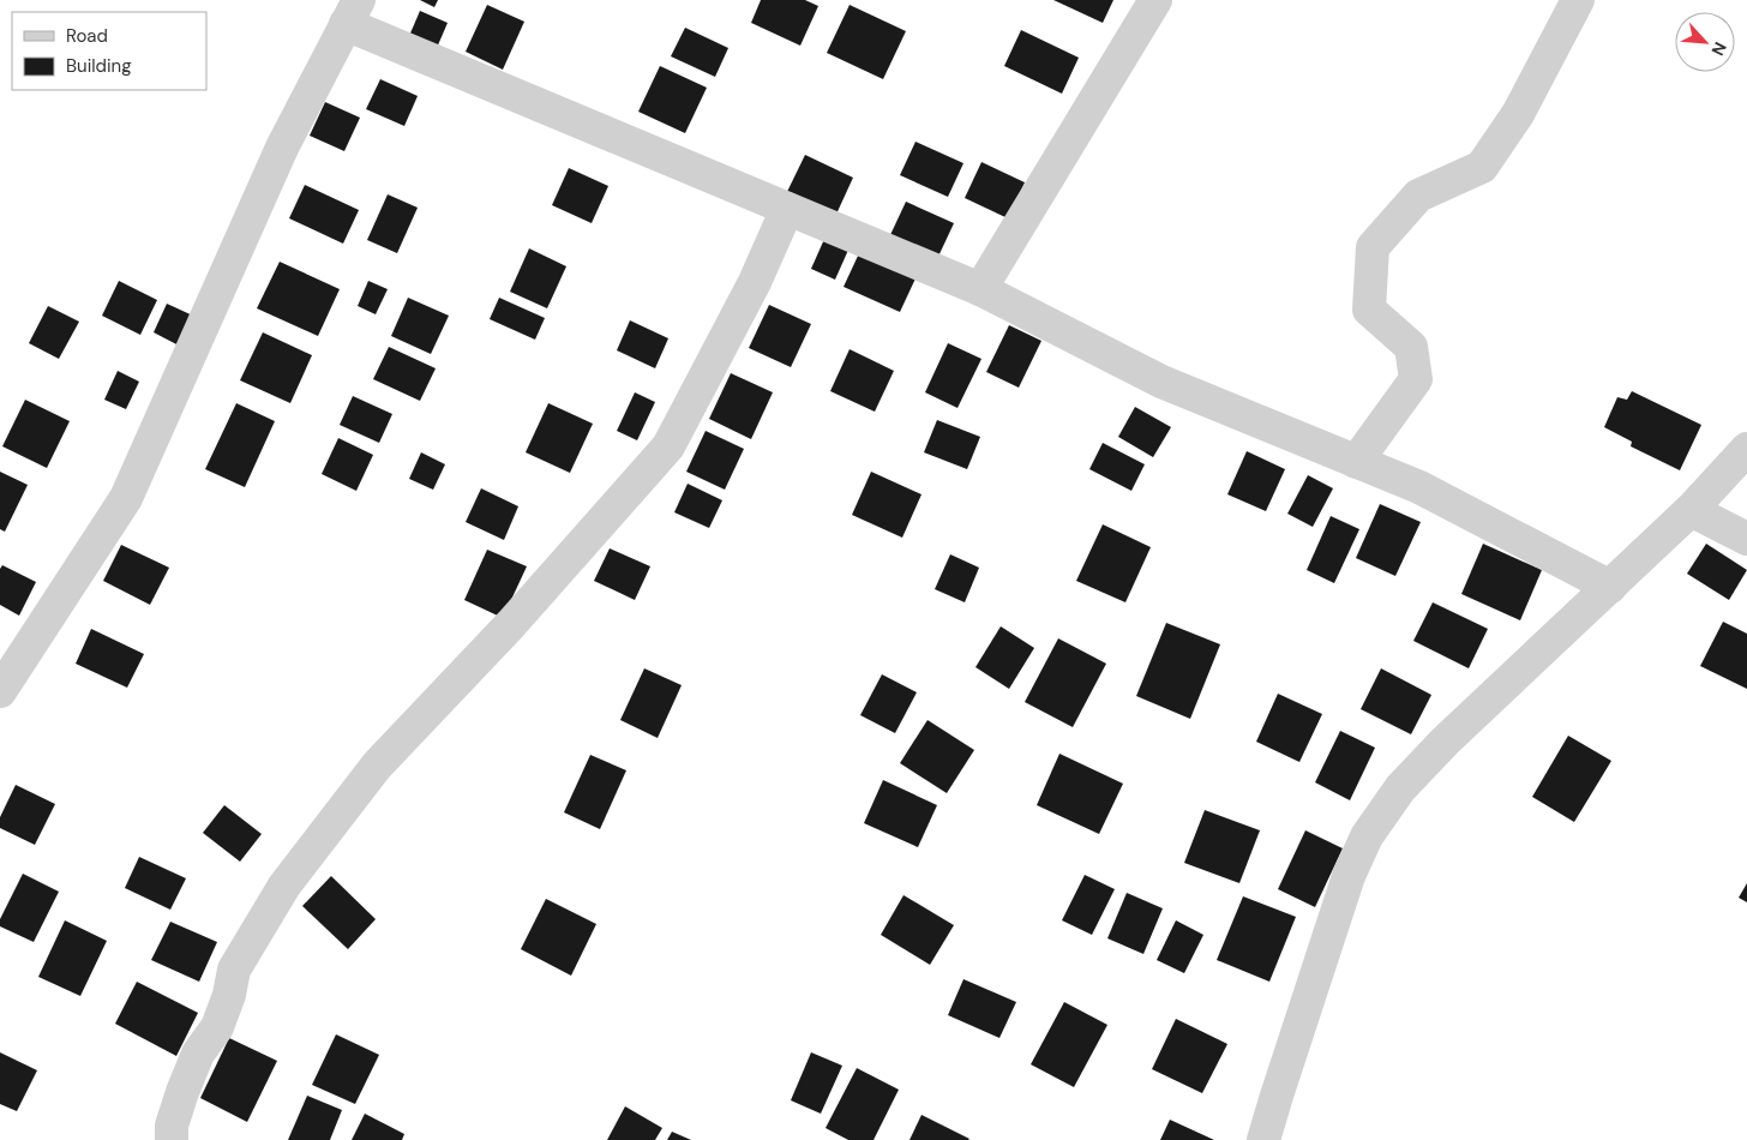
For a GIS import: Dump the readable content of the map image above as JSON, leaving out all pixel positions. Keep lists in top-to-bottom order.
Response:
{
  "legend": ["Road", "Building"],
  "north": "bottom right"
}
